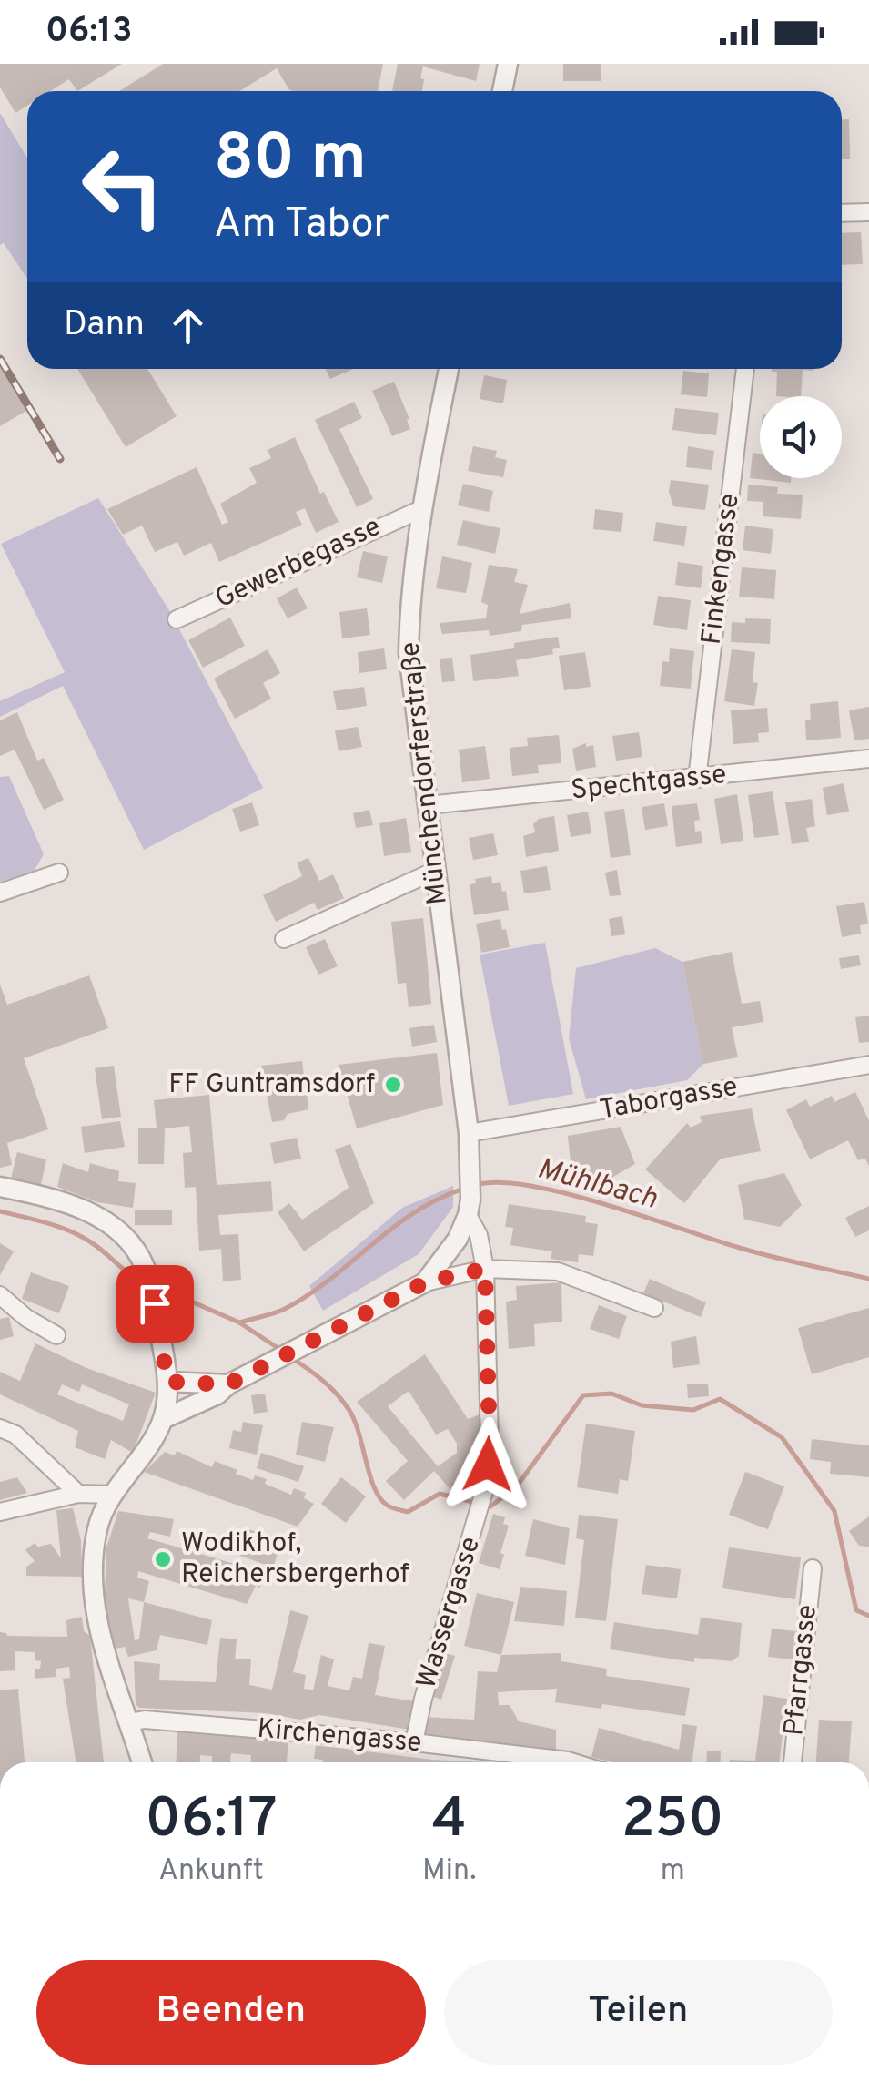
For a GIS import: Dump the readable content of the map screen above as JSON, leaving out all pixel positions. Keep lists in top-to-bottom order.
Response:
{
  "streets": {
    "street": [
      "Gewerbegasse",
      "Finkengasse",
      "Münchendorferstraße",
      "Spechtgasse",
      "Taborgasse",
      "Wassergasse",
      "Pfarrgasse",
      "Kirchengasse"
    ]
  },
  "crossings": [
    ["Gewerbegasse", "Münchendorferstraße"],
    ["Finkengasse", "Spechtgasse"],
    ["Münchendorferstraße", "Spechtgasse"],
    ["Münchendorferstraße", "Taborgasse"],
    ["Münchendorferstraße", "Wassergasse"],
    ["Wassergasse", "Kirchengasse"]
  ],
  "water": ["Mühlbach"],
  "places": ["FF Guntramsdorf", "Wodikhof, Reichersbergerhof"],
  "page": {
    "status": "06:13",
    "turn": ["80 m", "Am Tabor"],
    "then": "Dann",
    "eta": [
      "06:17",
      "Ankunft",
      "4",
      "Min.",
      "250",
      "m"
    ],
    "buttons": ["Beenden", "Teilen"]
  }
}
